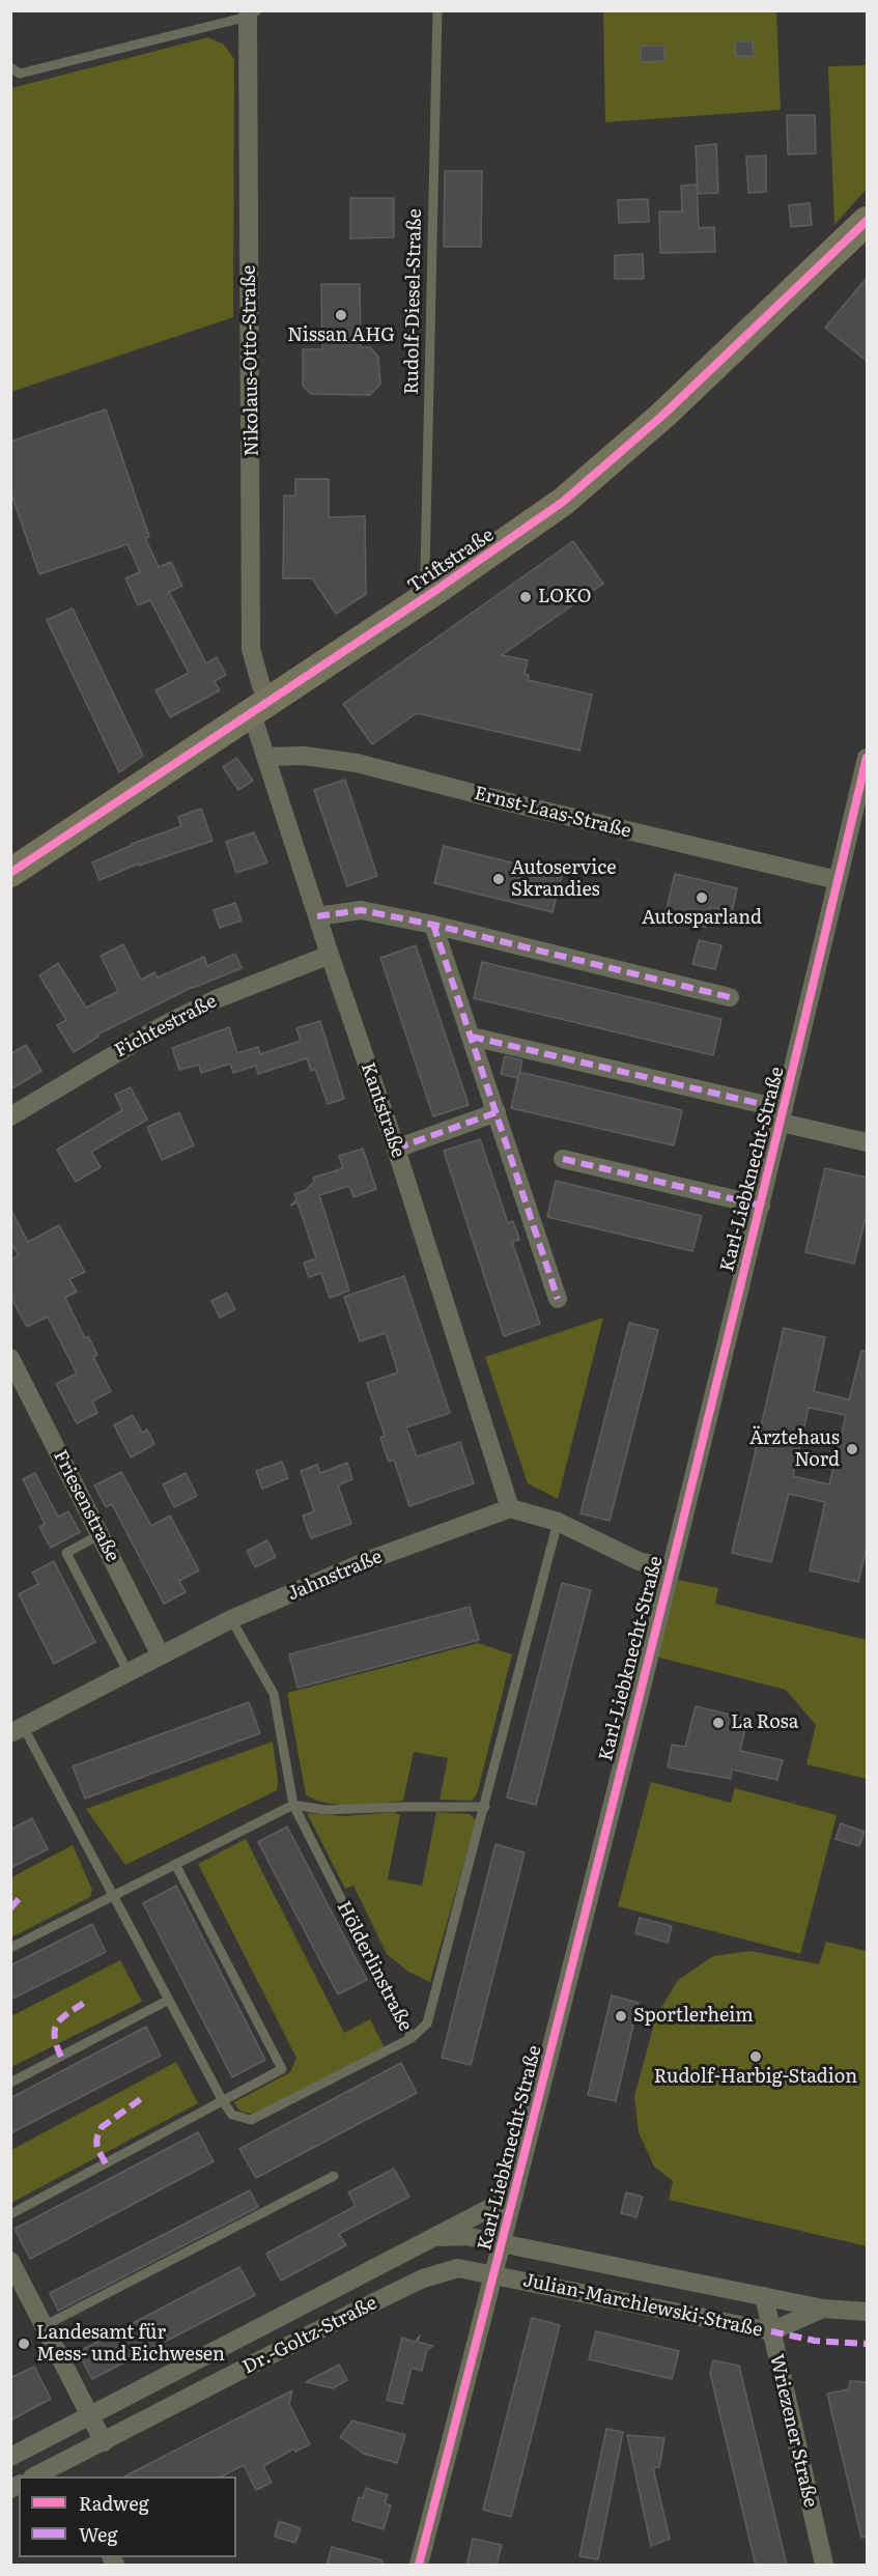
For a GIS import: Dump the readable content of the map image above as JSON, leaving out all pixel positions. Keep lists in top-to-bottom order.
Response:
{
  "streets": {
    "main road": ["Triftstraße"],
    "street": [
      "Nikolaus-Otto-Straße",
      "Ernst-Laas-Straße",
      "Fichtestraße",
      "Kantstraße",
      "Karl-Liebknecht-Straße",
      "Friesenstraße",
      "Jahnstraße",
      "Julian-Marchlewski-Straße",
      "Dr.-Goltz-Straße",
      "Wriezener Straße"
    ],
    "lane": ["Rudolf-Diesel-Straße", "Hölderlinstraße"]
  },
  "crossings": [
    ["Rudolf-Diesel-Straße", "Triftstraße"],
    ["Nikolaus-Otto-Straße", "Triftstraße"],
    ["Nikolaus-Otto-Straße", "Kantstraße"],
    ["Triftstraße", "Kantstraße"],
    ["Ernst-Laas-Straße", "Kantstraße"],
    ["Ernst-Laas-Straße", "Karl-Liebknecht-Straße"],
    ["Fichtestraße", "Kantstraße"],
    ["Kantstraße", "Jahnstraße"],
    ["Karl-Liebknecht-Straße", "Julian-Marchlewski-Straße"],
    ["Karl-Liebknecht-Straße", "Dr.-Goltz-Straße"],
    ["Friesenstraße", "Jahnstraße"],
    ["Jahnstraße", "Hölderlinstraße"],
    ["Julian-Marchlewski-Straße", "Dr.-Goltz-Straße"],
    ["Julian-Marchlewski-Straße", "Wriezener Straße"]
  ],
  "places": [
    "Nissan AHG",
    "LOKO",
    "Autoservice Skrandies",
    "Autosparland",
    "Ärztehaus Nord",
    "La Rosa",
    "Sportlerheim",
    "Rudolf-Harbig-Stadion",
    "Landesamt für Mess- und Eichwesen"
  ],
  "legend": ["Radweg", "Weg"]
}
